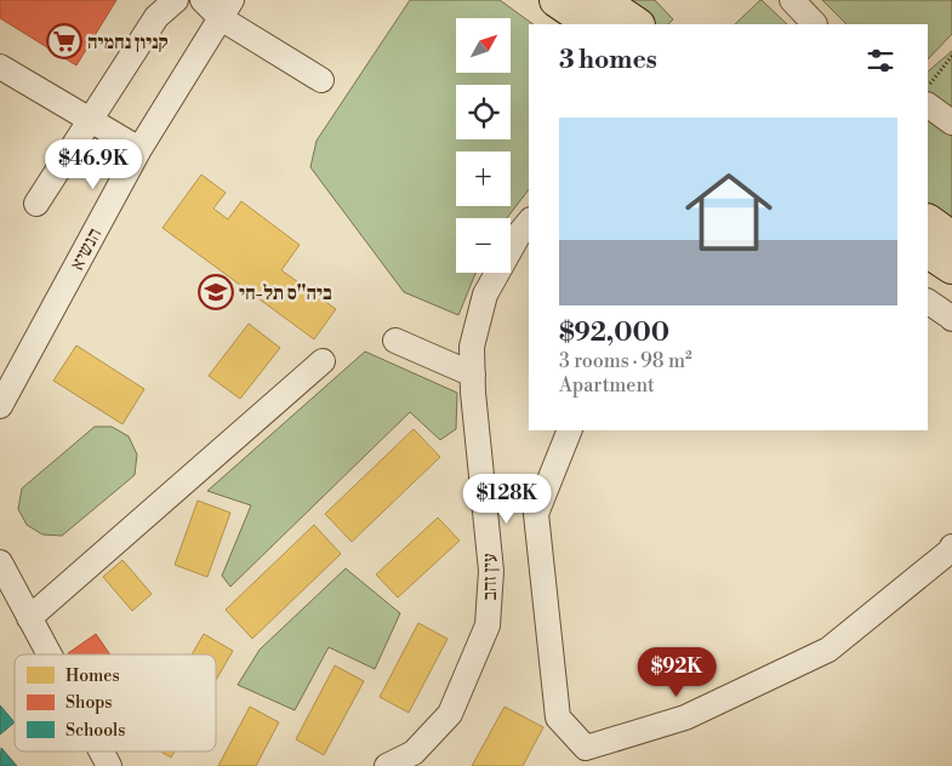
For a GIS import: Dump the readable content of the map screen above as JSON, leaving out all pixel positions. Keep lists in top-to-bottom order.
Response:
{
  "streets": {
    "street": ["הנשיא", "עין זהב"]
  },
  "places": {
    "supermarket": ["קניון נחמיה"],
    "school or university": ["ביה''ס תל-חי"]
  },
  "legend": ["Homes", "Shops", "Schools"],
  "north": "top right",
  "page": {
    "map_buttons": ["+", "−"],
    "heading": "3 homes",
    "list": [
      {
        "name": "$92,000",
        "note": "3 rooms · 98 m² · Apartment"
      }
    ],
    "price": ["$46.9K", "$128K", "$92K"]
  }
}
